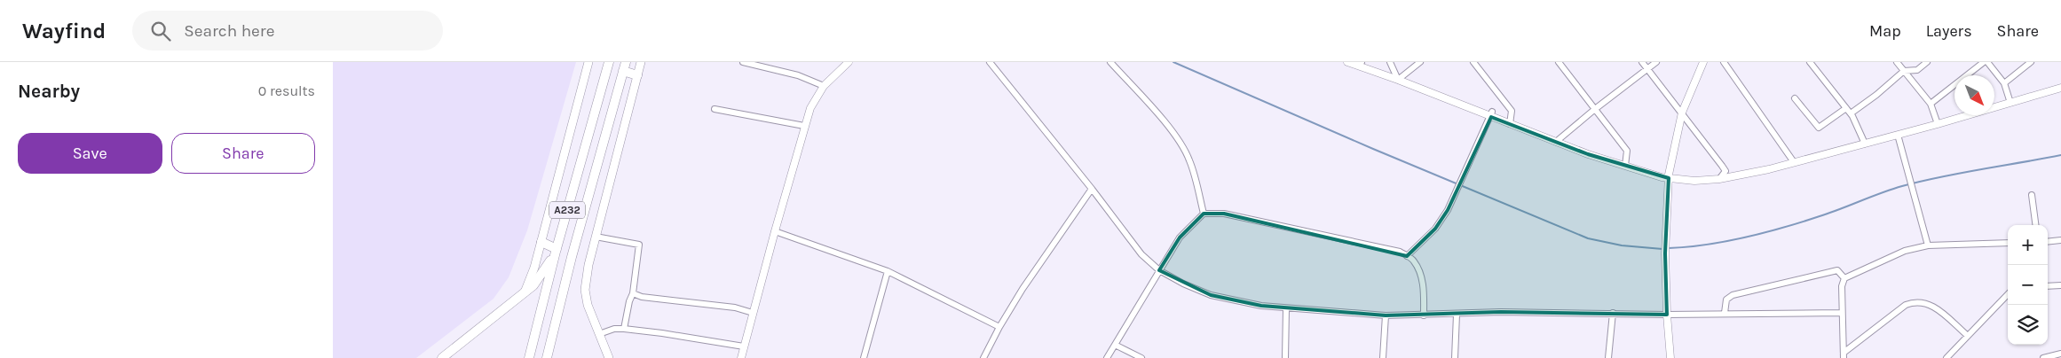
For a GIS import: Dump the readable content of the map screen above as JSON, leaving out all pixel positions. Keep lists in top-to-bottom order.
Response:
{
  "streets": {
    "highway": ["A232"]
  },
  "north": "bottom right",
  "page": {
    "header": "Wayfind",
    "search": "Search here",
    "nav": ["Map", "Layers", "Share"],
    "heading": ["Nearby", "0 results"],
    "buttons": ["Save", "Share"],
    "map_buttons": ["+", "−"]
  }
}
